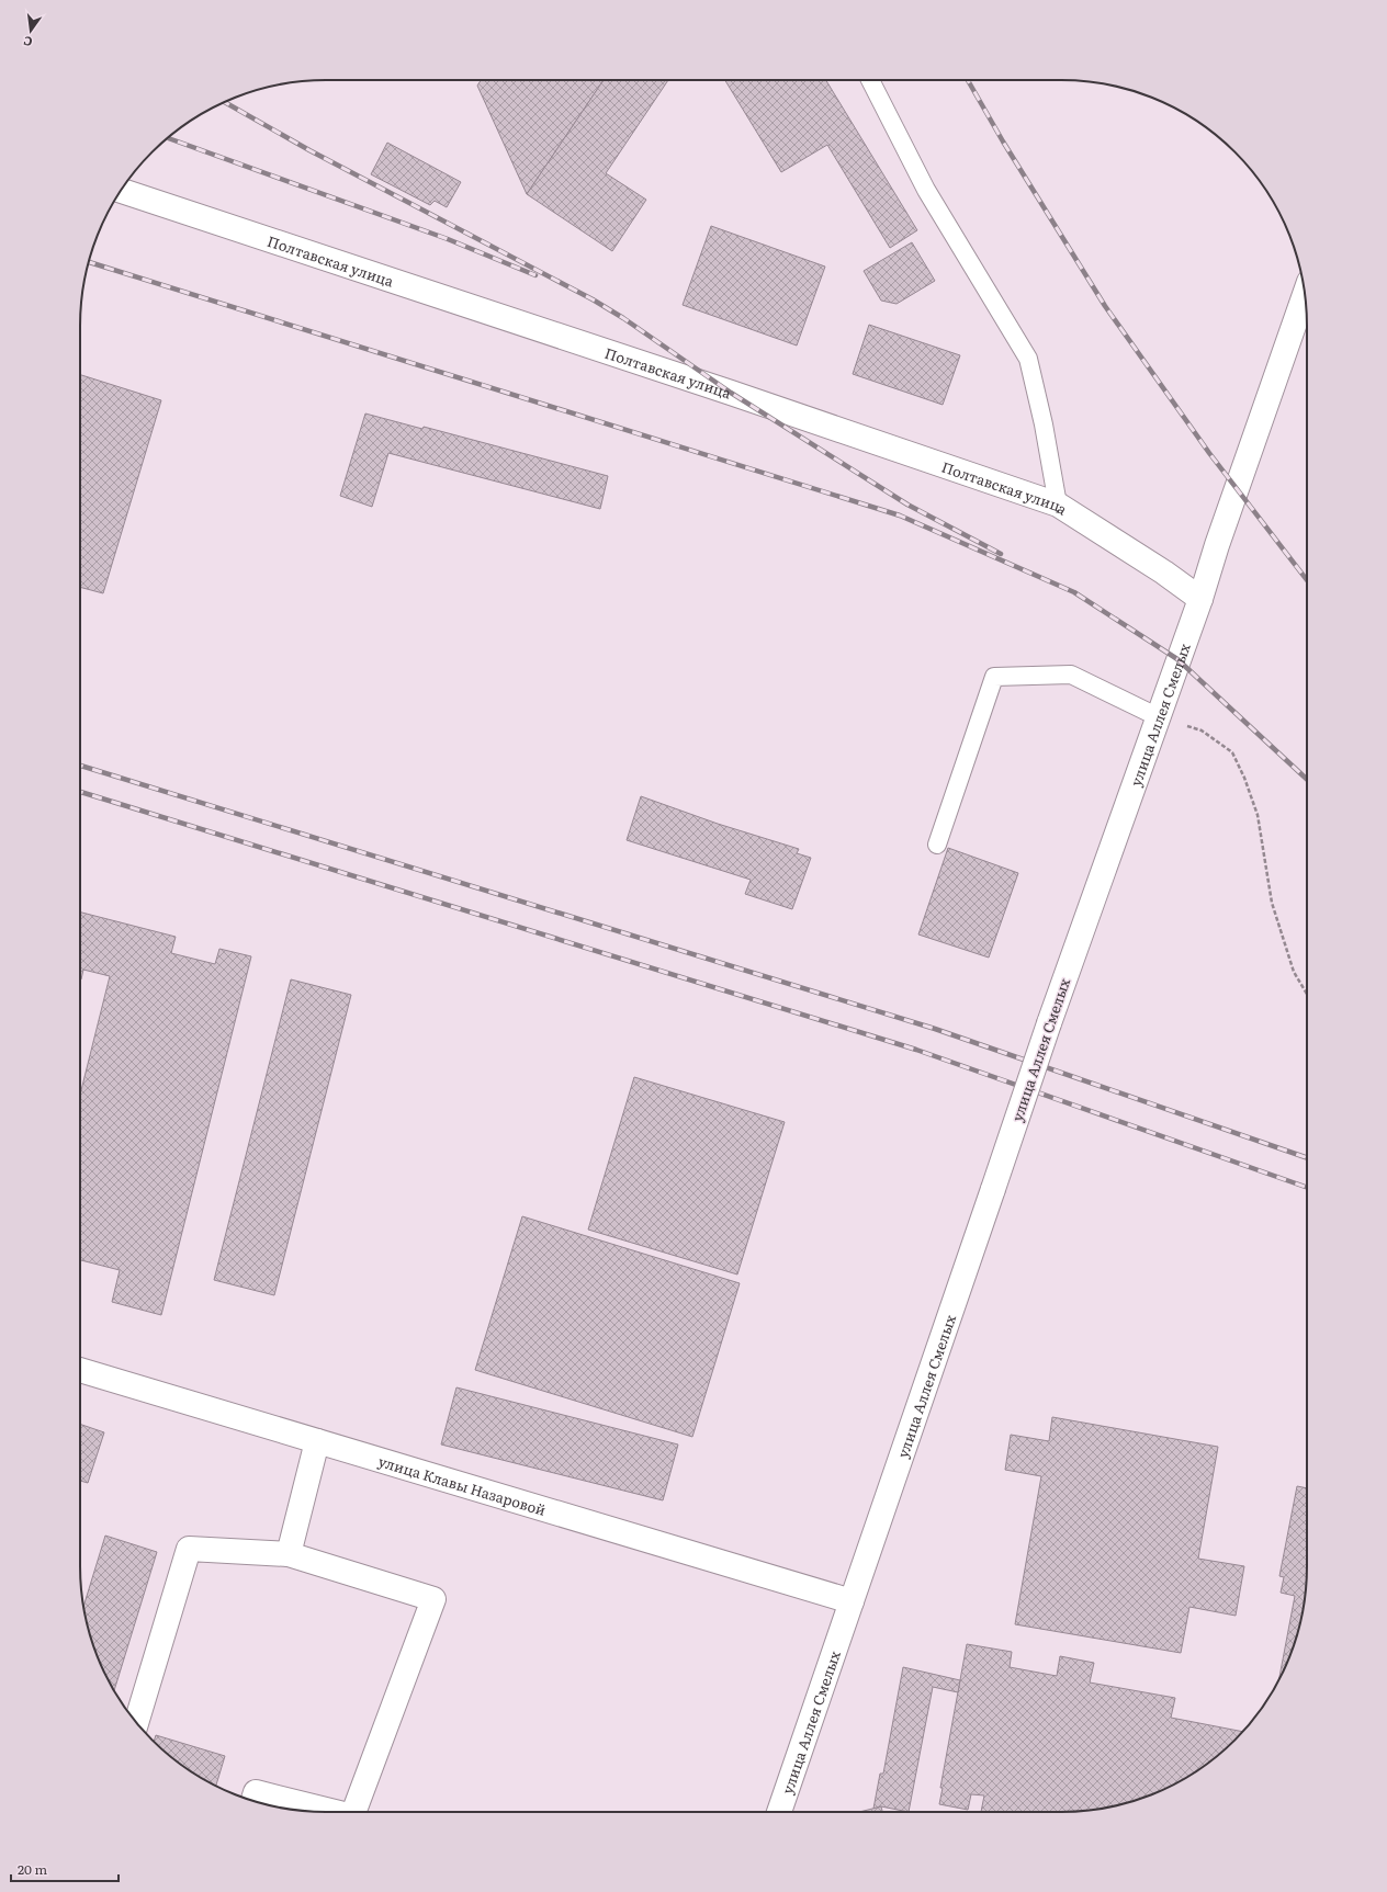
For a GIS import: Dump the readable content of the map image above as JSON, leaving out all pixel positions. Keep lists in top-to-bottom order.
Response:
{
  "streets": {
    "street": ["Полтавская улица", "улица Аллея Смелых", "улица Клавы Назаровой"]
  },
  "crossings": [
    ["Полтавская улица", "улица Аллея Смелых"],
    ["улица Аллея Смелых", "улица Клавы Назаровой"]
  ],
  "scale_bar": "20 m",
  "north": "bottom"
}
